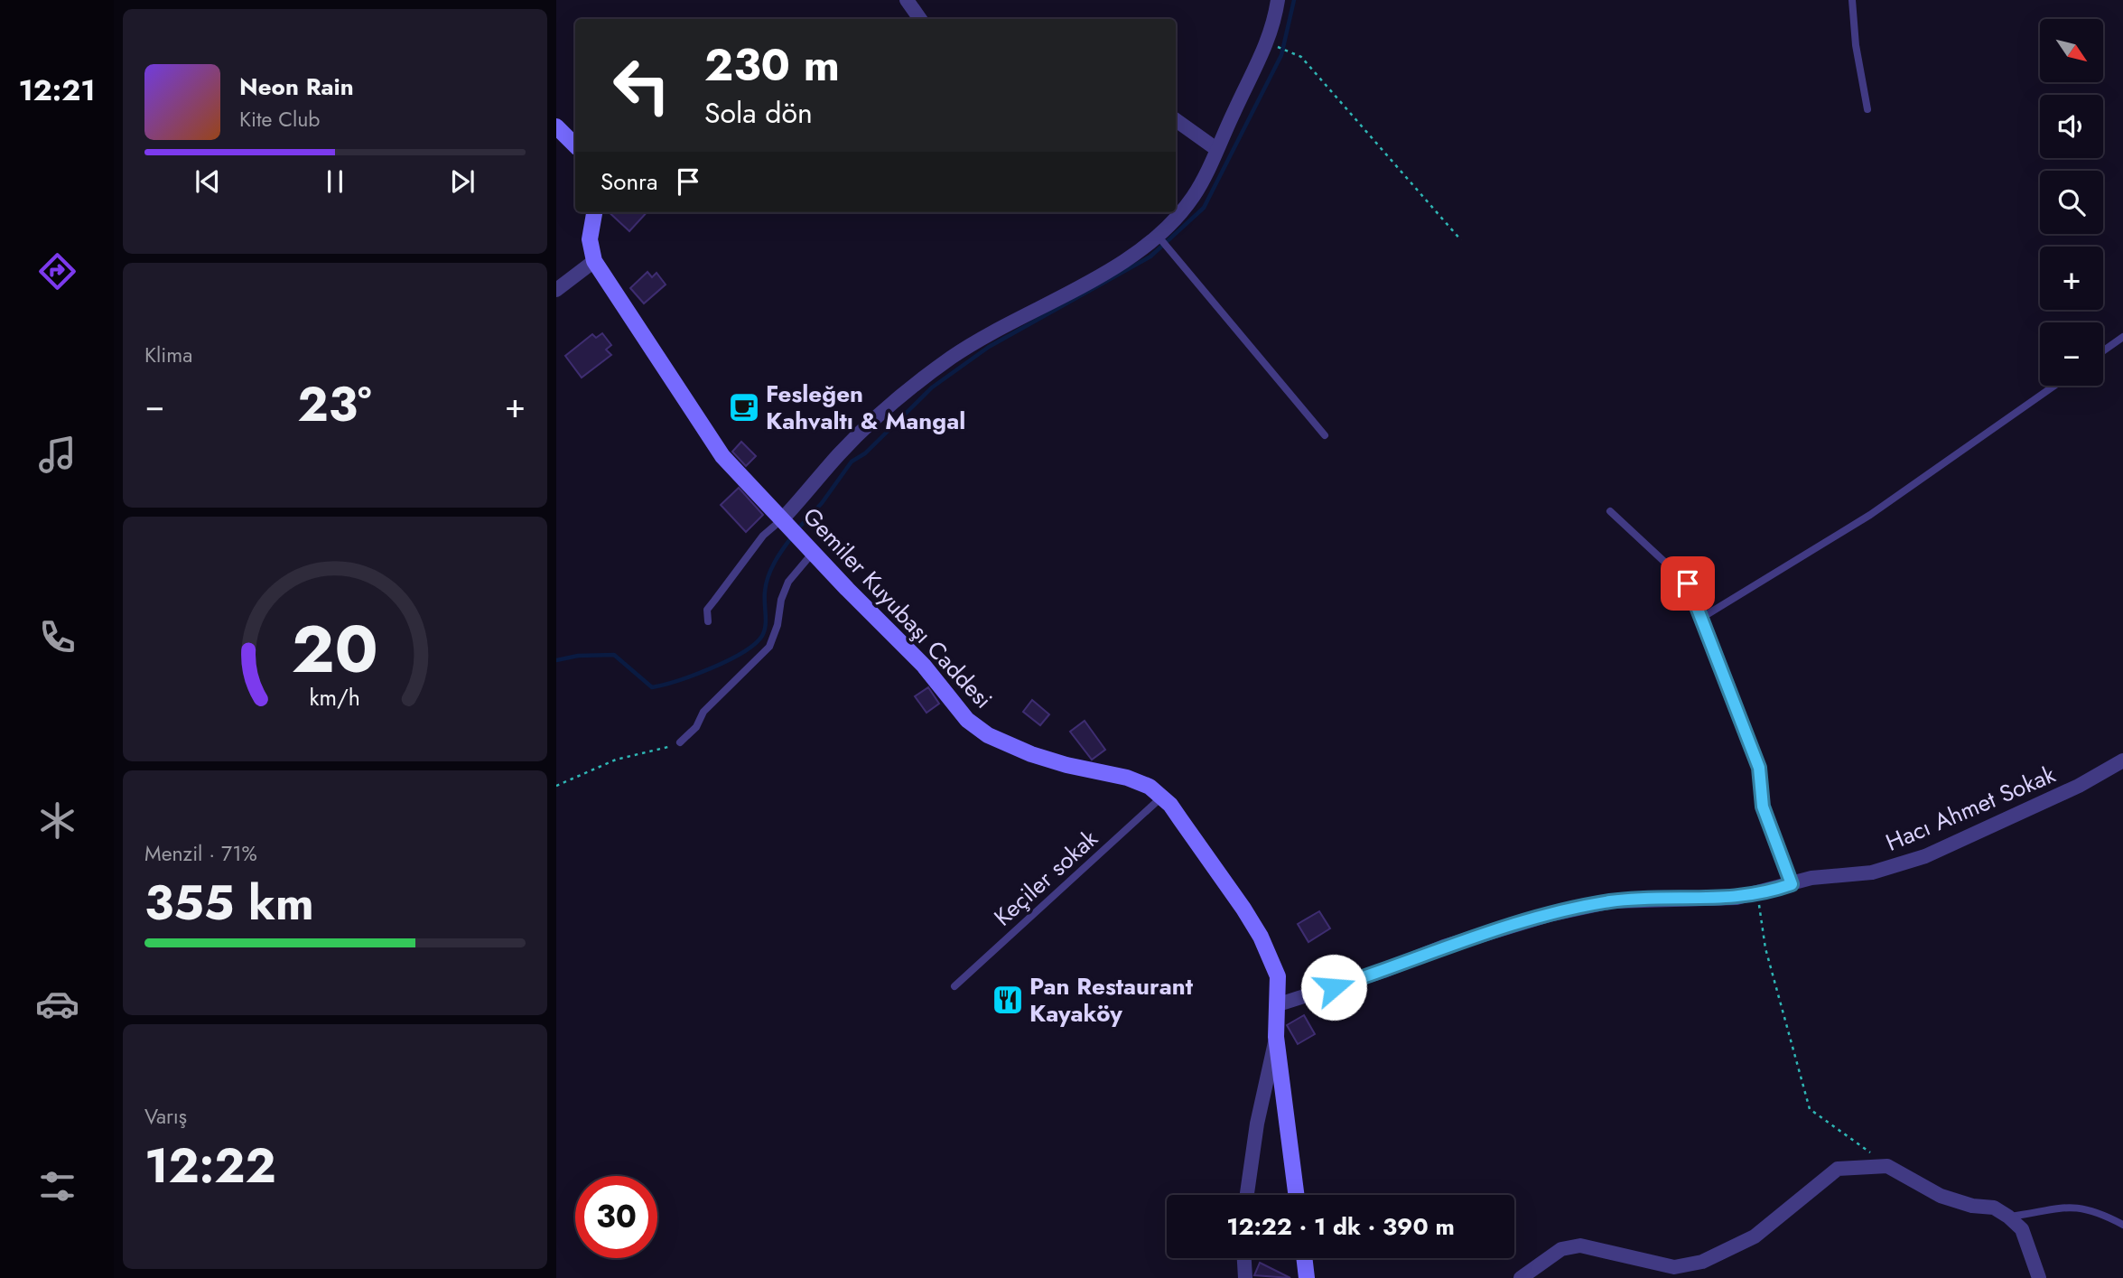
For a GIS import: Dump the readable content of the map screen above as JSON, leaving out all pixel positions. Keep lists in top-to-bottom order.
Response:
{
  "streets": {
    "street": ["Gemiler Kuyubaşı Caddesi", "Hacı Ahmet Sokak"],
    "lane": ["Keçiler sokak"]
  },
  "crossings": [
    ["Gemiler Kuyubaşı Caddesi", "Hacı Ahmet Sokak"],
    ["Gemiler Kuyubaşı Caddesi", "Keçiler sokak"]
  ],
  "places": {
    "cafe": ["Fesleğen Kahvaltı & Mangal"],
    "restaurant": ["Pan Restaurant Kayaköy"]
  },
  "north": "bottom right",
  "page": {
    "tabs": "12:21",
    "map_buttons": ["+", "−"],
    "turn": ["230 m", "Sola dön"],
    "song": ["Neon Rain", "Kite Club"],
    "then": "Sonra",
    "tile": [
      "Klima",
      ["Menzil · 71%", "355 km"],
      ["Varış", "12:22"]
    ],
    "heat": ["−", "23°", "+"],
    "limit": "30",
    "trip": "12:22 · 1 dk · 390 m",
    "gauge": ["20", "km/h"]
  }
}
